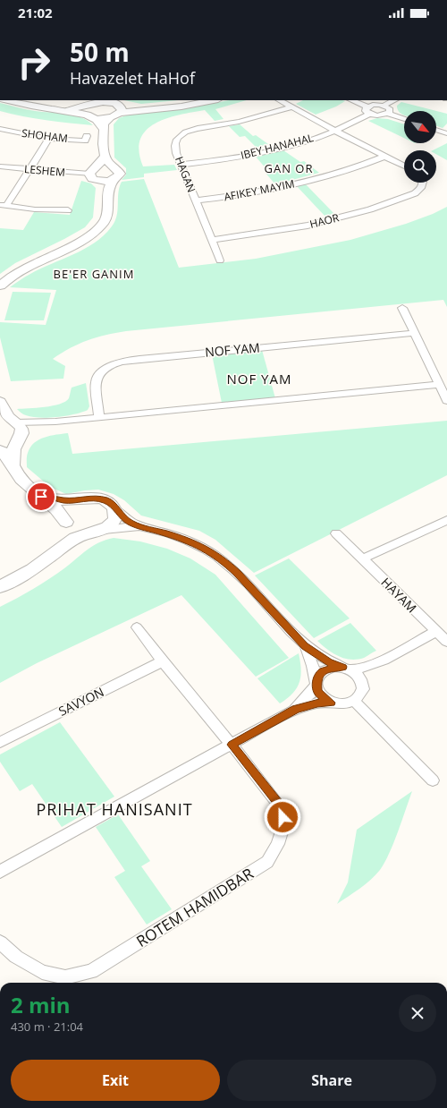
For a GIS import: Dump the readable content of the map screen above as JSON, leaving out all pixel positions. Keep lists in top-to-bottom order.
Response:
{
  "streets": {
    "street": [
      "SHOHAM",
      "IBEY HANAHAL",
      "LESHEM",
      "HAGAN",
      "AFIKEY MAYIM",
      "HAOR",
      "NOF YAM",
      "HAYAM",
      "SAVYON",
      "ROTEM HAMIDBAR"
    ]
  },
  "crossings": [
    ["IBEY HANAHAL", "HAGAN"],
    ["HAGAN", "AFIKEY MAYIM"],
    ["HAGAN", "HAOR"]
  ],
  "districts": [
    "GAN OR",
    "BE'ER GANIM",
    "NOF YAM",
    "PRIHAT HANISANIT"
  ],
  "north": "bottom right",
  "page": {
    "status": "21:02",
    "turn": ["50 m", "Havazelet HaHof"],
    "heading": ["2 min", "430 m · 21:04"],
    "buttons": ["Exit", "Share"]
  }
}
